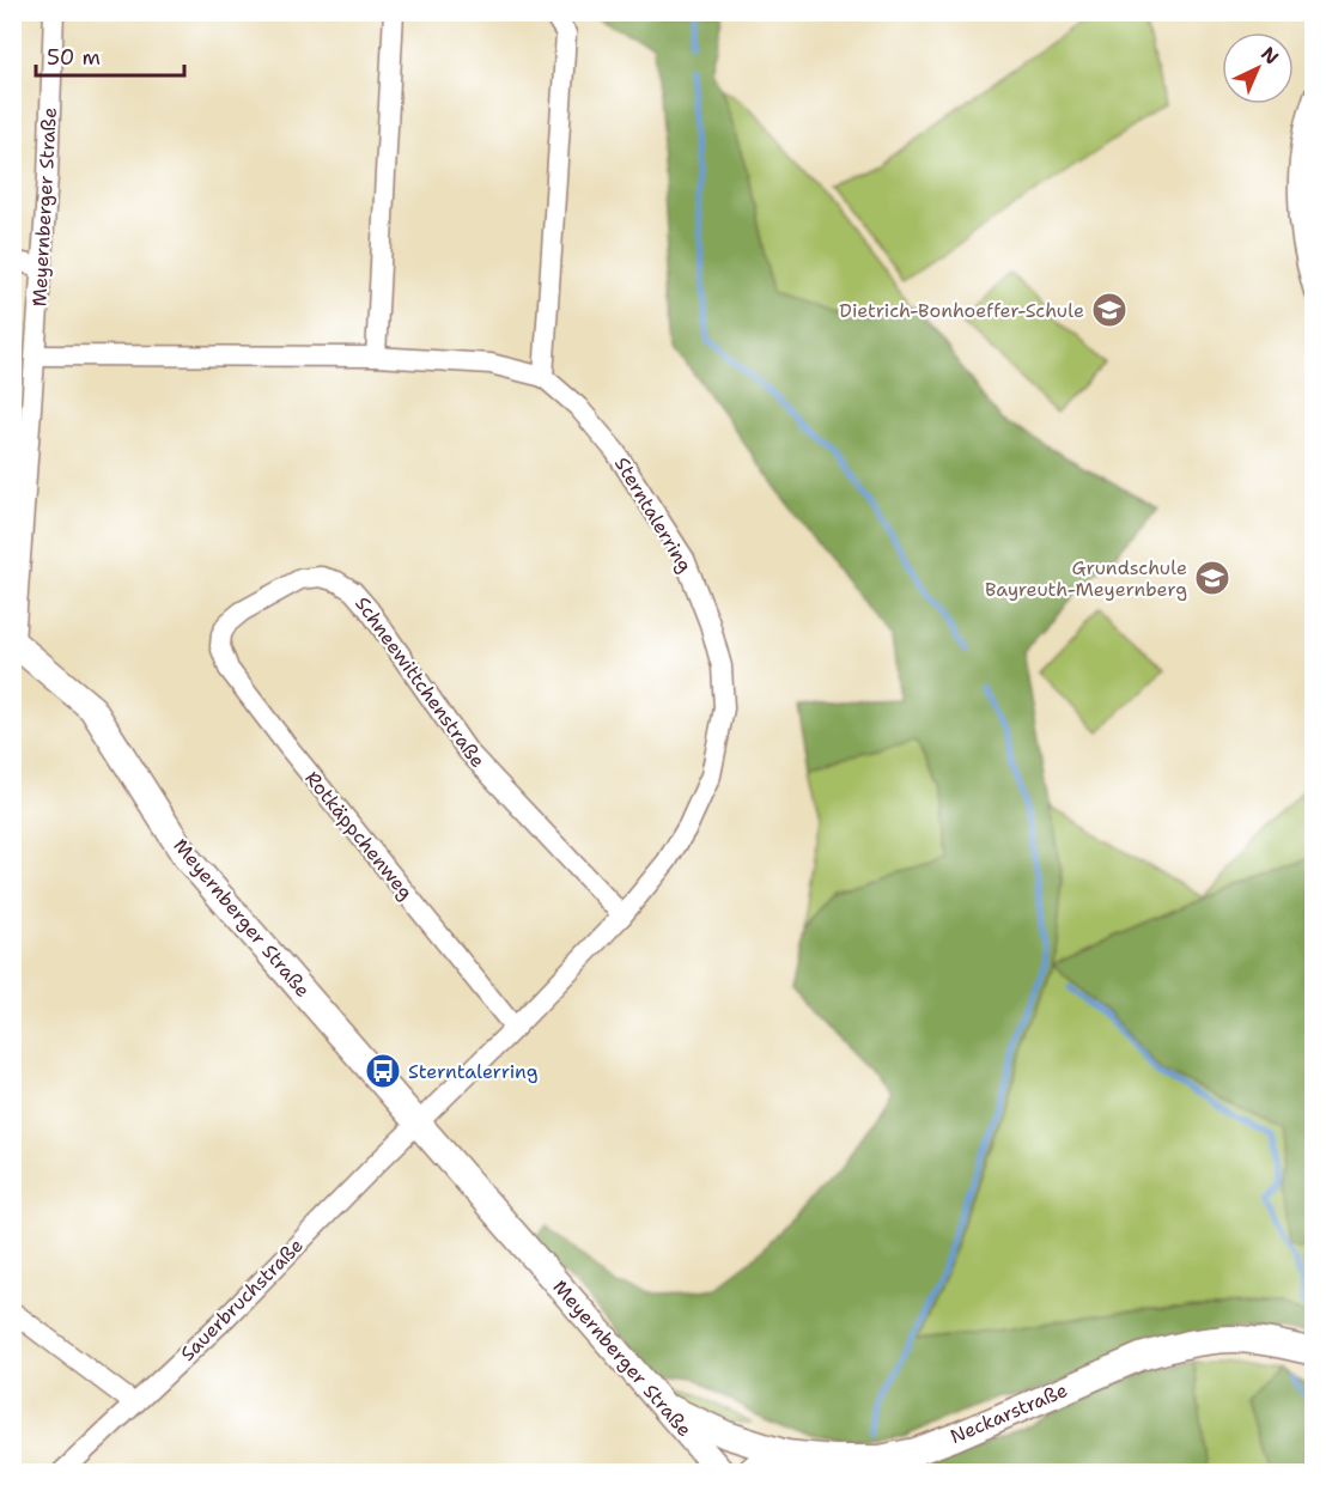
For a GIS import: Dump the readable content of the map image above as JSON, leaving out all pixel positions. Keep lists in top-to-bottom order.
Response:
{
  "streets": {
    "street": [
      "Meyernberger Straße",
      "Sterntalerring",
      "Schneewittchenstraße",
      "Rotkäppchenweg",
      "Sauerbruchstraße",
      "Neckarstraße"
    ]
  },
  "crossings": [
    ["Meyernberger Straße", "Sterntalerring"],
    ["Meyernberger Straße", "Sauerbruchstraße"],
    ["Meyernberger Straße", "Neckarstraße"],
    ["Sterntalerring", "Schneewittchenstraße"],
    ["Sterntalerring", "Rotkäppchenweg"],
    ["Sterntalerring", "Sauerbruchstraße"],
    ["Schneewittchenstraße", "Rotkäppchenweg"]
  ],
  "places": {
    "school or university": ["Dietrich-Bonhoeffer-Schule", "Grundschule Bayreuth-Meyernberg"],
    "bus stop": ["Sterntalerring"]
  },
  "scale_bar": "50 m",
  "north": "top right"
}
